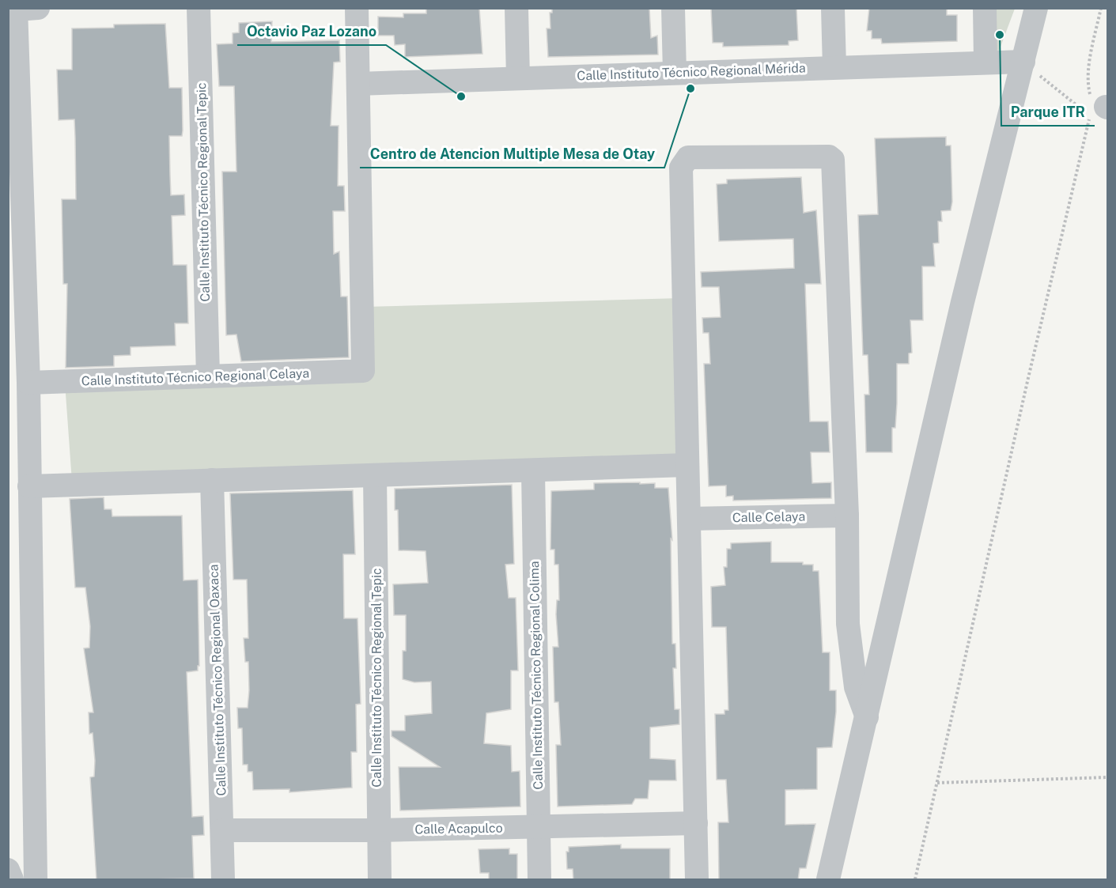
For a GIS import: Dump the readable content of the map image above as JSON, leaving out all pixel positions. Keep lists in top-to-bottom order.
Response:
{
  "streets": {
    "street": [
      "Calle Instituto Técnico Regional Mérida",
      "Calle Instituto Técnico Regional Tepic",
      "Calle Instituto Técnico Regional Celaya",
      "Calle Celaya",
      "Calle Instituto Técnico Regional Colima",
      "Calle Instituto Técnico Regional Oaxaca",
      "Calle Acapulco"
    ]
  },
  "crossings": [
    ["Calle Instituto Técnico Regional Mérida", "Calle Instituto Técnico Regional Celaya"],
    ["Calle Instituto Técnico Regional Tepic", "Calle Instituto Técnico Regional Celaya"],
    ["Calle Instituto Técnico Regional Tepic", "Calle Acapulco"],
    ["Calle Instituto Técnico Regional Colima", "Calle Acapulco"],
    ["Calle Instituto Técnico Regional Oaxaca", "Calle Acapulco"]
  ],
  "places": ["Parque ITR", "Centro de Atencion Multiple Mesa de Otay", "Octavio Paz Lozano"]
}
